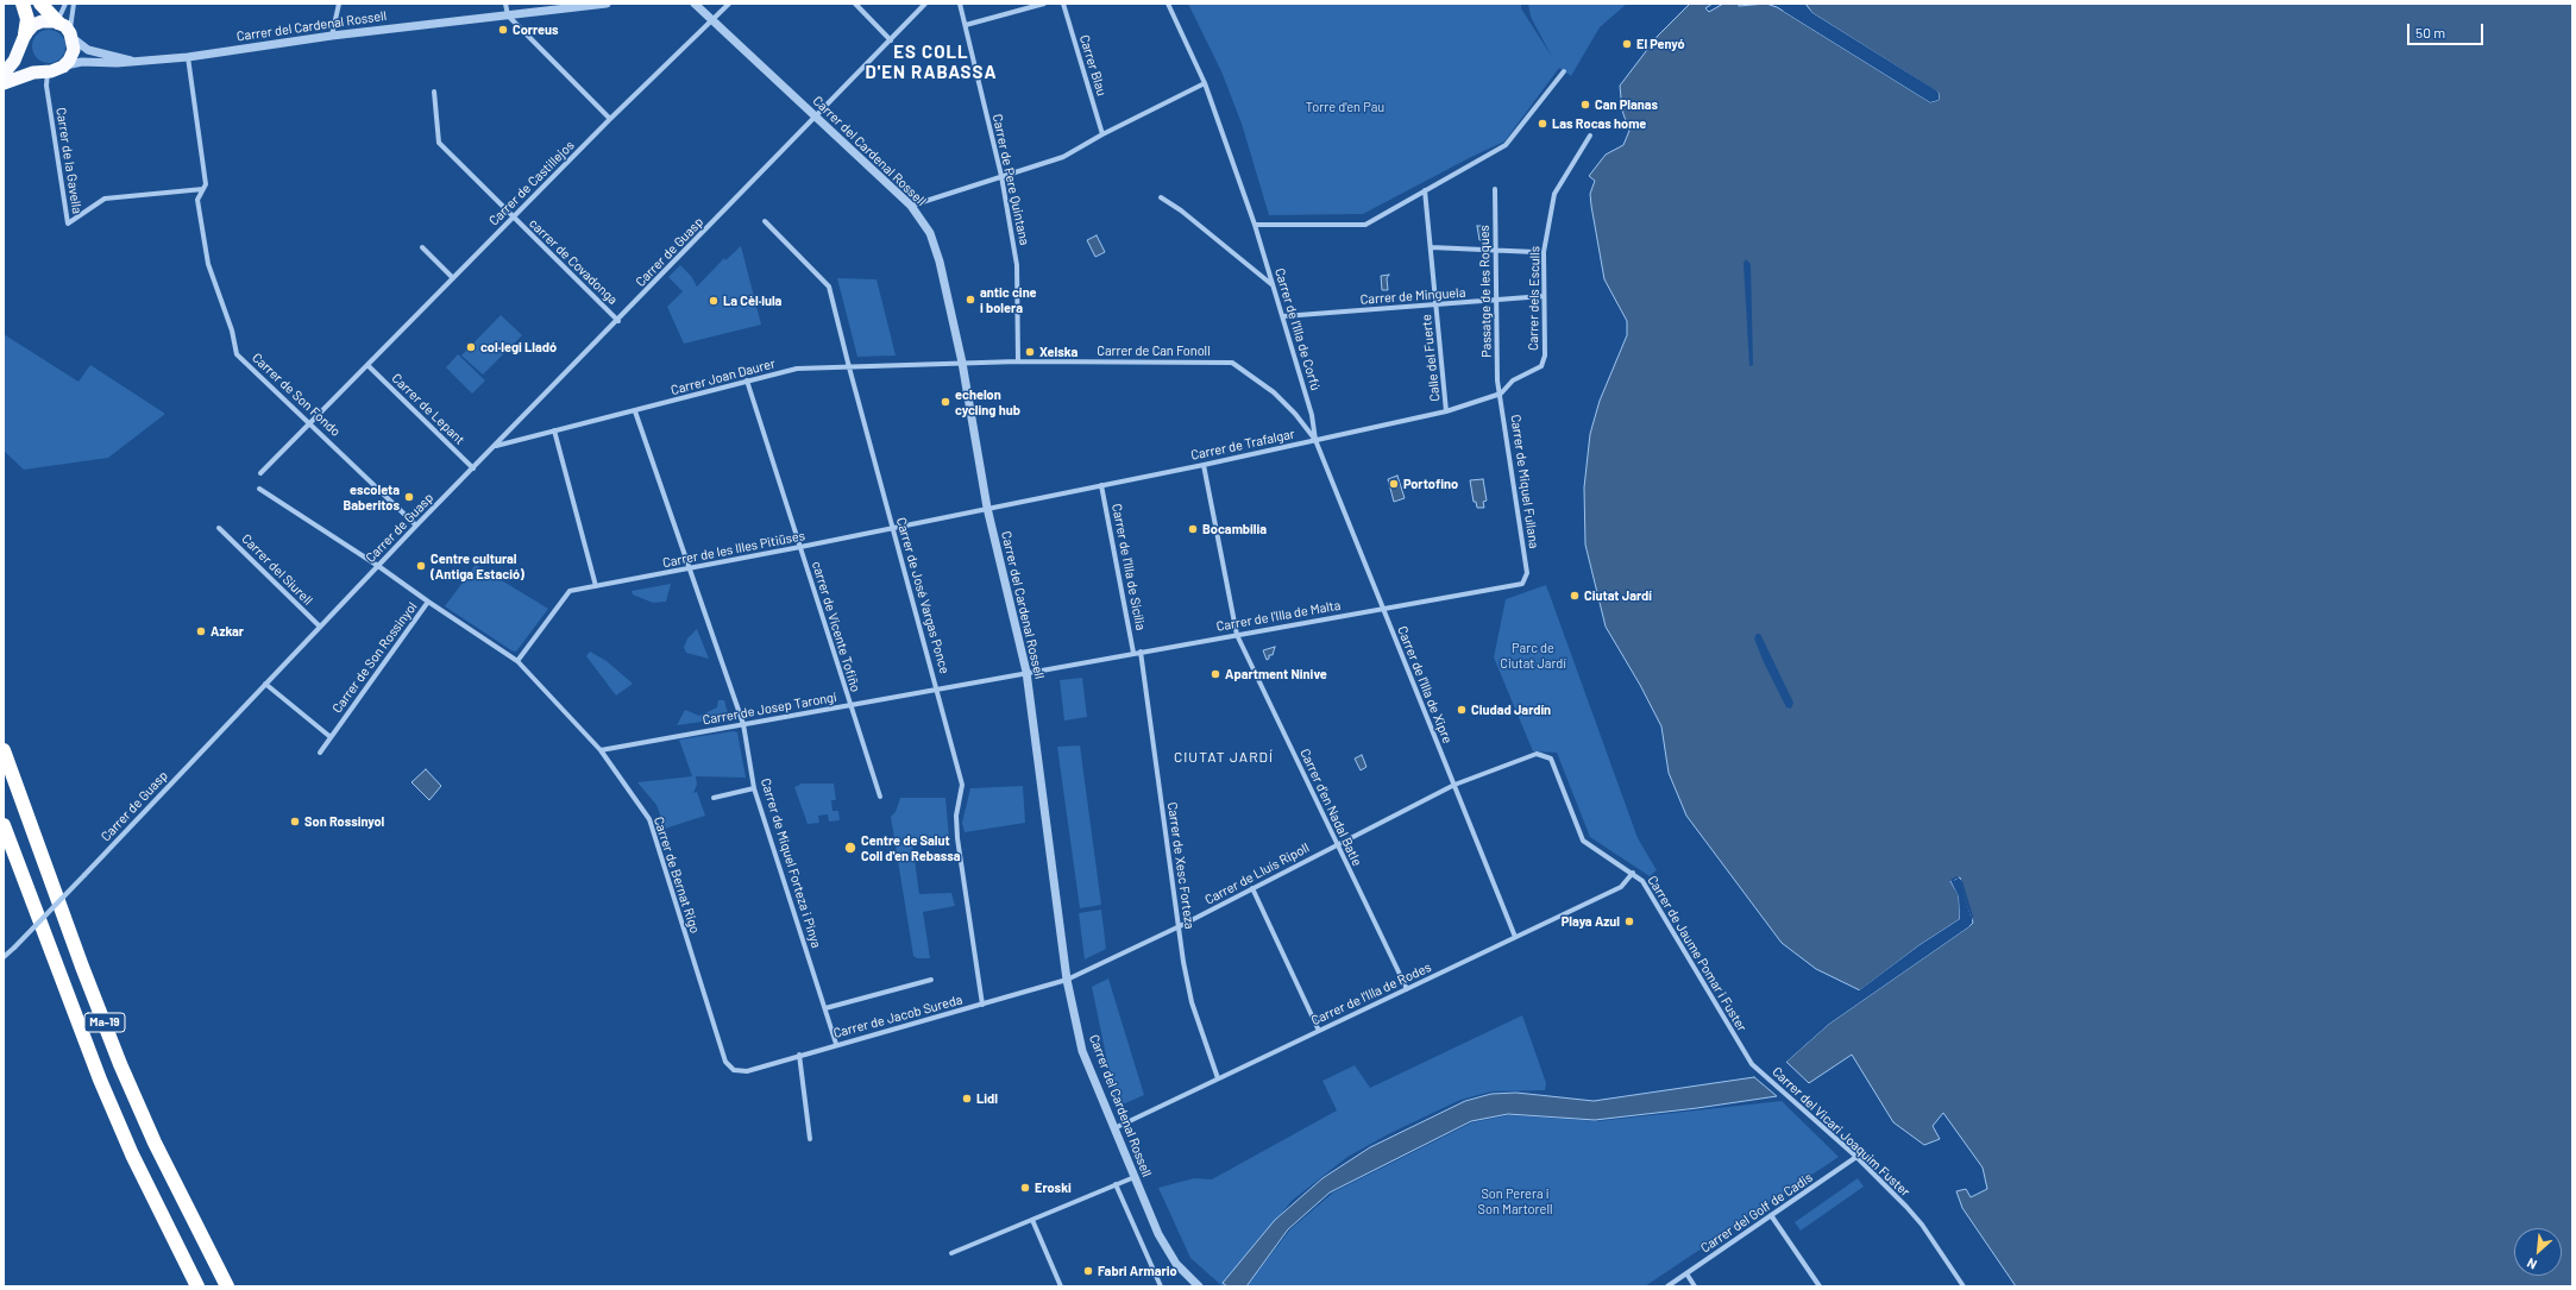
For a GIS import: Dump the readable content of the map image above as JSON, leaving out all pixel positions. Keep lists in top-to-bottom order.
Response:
{
  "streets": {
    "highway": ["Ma-19"],
    "street": [
      "Carrer del Cardenal Rossell",
      "Carrer Blau",
      "Carrer de la Gavella",
      "Carrer de Pere Quintana",
      "Carrer de Castillejos",
      "Carrer de Guasp",
      "carrer de Covadonga",
      "Passatge de les Roques",
      "Carrer de Minguela",
      "Carrer dels Esculls",
      "Carrer de l'Illa de Corfú",
      "Carrer de Can Fonoll",
      "Calle del Fuerte",
      "Carrer Joan Daurer",
      "Carrer de Son Fondo",
      "Carrer de Lepant",
      "Carrer de Trafalgar",
      "Carrer de Miquel Fullana",
      "Carrer de les Illes Pitiüses",
      "Carrer de l'Illa de Sicília",
      "Carrer del Siurell",
      "Carrer de José Vargas Ponce",
      "Carrer de l'Illa de Malta",
      "carrer de Vicente Tofiño",
      "Carrer de Son Rossinyol",
      "Carrer de l'Illa de Xipre",
      "Carrer de Josep Tarongí",
      "Carrer d'en Nadal Batle",
      "Carrer de Miquel Forteza i Pinya",
      "Carrer de Xesc Forteza",
      "Carrer de Lluís Ripoll",
      "Carrer de Bernat Rigo",
      "Carrer de Jaume Pomar i Fuster",
      "Carrer de l'Illa de Rodes",
      "Carrer de Jacob Sureda",
      "Carrer del Vicari Joaquim Fuster",
      "Carrer del Golf de Cadis"
    ]
  },
  "crossings": [
    ["Carrer del Cardenal Rossell", "Carrer de la Gavella"],
    ["Carrer del Cardenal Rossell", "Carrer de Castillejos"],
    ["Carrer del Cardenal Rossell", "Carrer de Guasp"],
    ["Carrer del Cardenal Rossell", "Carrer de Can Fonoll"],
    ["Carrer del Cardenal Rossell", "Carrer Joan Daurer"],
    ["Carrer del Cardenal Rossell", "Carrer de Son Fondo"],
    ["Carrer del Cardenal Rossell", "Carrer de Trafalgar"],
    ["Carrer del Cardenal Rossell", "Carrer de les Illes Pitiüses"],
    ["Carrer del Cardenal Rossell", "Carrer de l'Illa de Malta"],
    ["Carrer del Cardenal Rossell", "Carrer de Josep Tarongí"],
    ["Carrer del Cardenal Rossell", "Carrer de Lluís Ripoll"],
    ["Carrer del Cardenal Rossell", "Carrer de l'Illa de Rodes"],
    ["Carrer del Cardenal Rossell", "Carrer de Jacob Sureda"],
    ["Carrer de la Gavella", "Carrer de Son Fondo"],
    ["Carrer de Pere Quintana", "Carrer de Can Fonoll"],
    ["Carrer de Castillejos", "carrer de Covadonga"],
    ["Carrer de Castillejos", "Carrer de Son Fondo"],
    ["Carrer de Castillejos", "Carrer de Lepant"],
    ["Carrer de Guasp", "carrer de Covadonga"],
    ["Carrer de Guasp", "Carrer Joan Daurer"],
    ["Carrer de Guasp", "Carrer de Son Fondo"],
    ["Carrer de Guasp", "Carrer de Lepant"],
    ["Carrer de Guasp", "Carrer del Siurell"],
    ["Carrer de Guasp", "Carrer de Son Rossinyol"],
    ["Passatge de les Roques", "Carrer de Minguela"],
    ["Passatge de les Roques", "Carrer dels Esculls"],
    ["Passatge de les Roques", "Carrer de Trafalgar"],
    ["Passatge de les Roques", "Carrer de Miquel Fullana"],
    ["Carrer de Minguela", "Carrer dels Esculls"],
    ["Carrer de Minguela", "Carrer de l'Illa de Corfú"],
    ["Carrer de Minguela", "Calle del Fuerte"],
    ["Carrer dels Esculls", "Carrer de Trafalgar"],
    ["Carrer dels Esculls", "Carrer de Miquel Fullana"],
    ["Carrer de l'Illa de Corfú", "Carrer de Can Fonoll"],
    ["Carrer de l'Illa de Corfú", "Carrer de Trafalgar"],
    ["Carrer de l'Illa de Corfú", "Carrer de l'Illa de Xipre"],
    ["Carrer de Can Fonoll", "Carrer Joan Daurer"],
    ["Carrer de Can Fonoll", "Carrer de Trafalgar"],
    ["Carrer de Can Fonoll", "Carrer de l'Illa de Xipre"],
    ["Calle del Fuerte", "Carrer de Trafalgar"],
    ["Carrer Joan Daurer", "Carrer de José Vargas Ponce"],
    ["Carrer Joan Daurer", "carrer de Vicente Tofiño"],
    ["Carrer Joan Daurer", "Carrer de Miquel Forteza i Pinya"],
    ["Carrer de Trafalgar", "Carrer de Miquel Fullana"],
    ["Carrer de Trafalgar", "Carrer de les Illes Pitiüses"],
    ["Carrer de Trafalgar", "Carrer de l'Illa de Sicília"],
    ["Carrer de Trafalgar", "Carrer de l'Illa de Xipre"],
    ["Carrer de Trafalgar", "Carrer d'en Nadal Batle"],
    ["Carrer de Miquel Fullana", "Carrer de l'Illa de Malta"],
    ["Carrer de les Illes Pitiüses", "Carrer de José Vargas Ponce"],
    ["Carrer de les Illes Pitiüses", "carrer de Vicente Tofiño"],
    ["Carrer de les Illes Pitiüses", "Carrer de Miquel Forteza i Pinya"],
    ["Carrer de les Illes Pitiüses", "Carrer de Bernat Rigo"],
    ["Carrer de l'Illa de Sicília", "Carrer de l'Illa de Malta"],
    ["Carrer de José Vargas Ponce", "Carrer de Josep Tarongí"],
    ["Carrer de José Vargas Ponce", "Carrer de Jacob Sureda"],
    ["Carrer de l'Illa de Malta", "Carrer de l'Illa de Xipre"],
    ["Carrer de l'Illa de Malta", "Carrer de Josep Tarongí"],
    ["Carrer de l'Illa de Malta", "Carrer d'en Nadal Batle"],
    ["Carrer de l'Illa de Malta", "Carrer de Xesc Forteza"],
    ["carrer de Vicente Tofiño", "Carrer de Josep Tarongí"],
    ["Carrer de Son Rossinyol", "Carrer de Bernat Rigo"],
    ["Carrer de l'Illa de Xipre", "Carrer de Lluís Ripoll"],
    ["Carrer de l'Illa de Xipre", "Carrer de l'Illa de Rodes"],
    ["Carrer de Josep Tarongí", "Carrer de Miquel Forteza i Pinya"],
    ["Carrer de Josep Tarongí", "Carrer de Bernat Rigo"],
    ["Carrer d'en Nadal Batle", "Carrer de Lluís Ripoll"],
    ["Carrer d'en Nadal Batle", "Carrer de l'Illa de Rodes"],
    ["Carrer de Miquel Forteza i Pinya", "Carrer de Jacob Sureda"],
    ["Carrer de Xesc Forteza", "Carrer de Lluís Ripoll"],
    ["Carrer de Xesc Forteza", "Carrer de l'Illa de Rodes"],
    ["Carrer de Lluís Ripoll", "Carrer de Jaume Pomar i Fuster"],
    ["Carrer de Lluís Ripoll", "Carrer de Jacob Sureda"],
    ["Carrer de Bernat Rigo", "Carrer de Jacob Sureda"],
    ["Carrer de Jaume Pomar i Fuster", "Carrer de l'Illa de Rodes"],
    ["Carrer de Jaume Pomar i Fuster", "Carrer del Vicari Joaquim Fuster"],
    ["Carrer del Vicari Joaquim Fuster", "Carrer del Golf de Cadis"]
  ],
  "districts": ["ES COLL D'EN RABASSA", "CIUTAT JARDÍ"],
  "parks": ["Torre d'en Pau", "Parc de Ciutat Jardí", "Son Perera i Son Martorell"],
  "places": [
    "Correus",
    "El Penyó",
    "Can Planas",
    "Las Rocas home",
    "antic cine i bolera",
    "La Cèl·lula",
    "col·legi Lladó",
    "Xelska",
    "echelon cycling hub",
    "Portofino",
    "escoleta Baberitos",
    "Bocambilia",
    "Centre cultural (Antiga Estació)",
    "Ciutat Jardí",
    "Azkar",
    "Apartment Ninive",
    "Ciudad Jardín",
    "Son Rossinyol",
    "Centre de Salut Coll d'en Rebassa",
    "Playa Azul",
    "Lidl",
    "Eroski",
    "Fabri Armario"
  ],
  "scale_bar": "50 m",
  "north": "bottom left"
}
